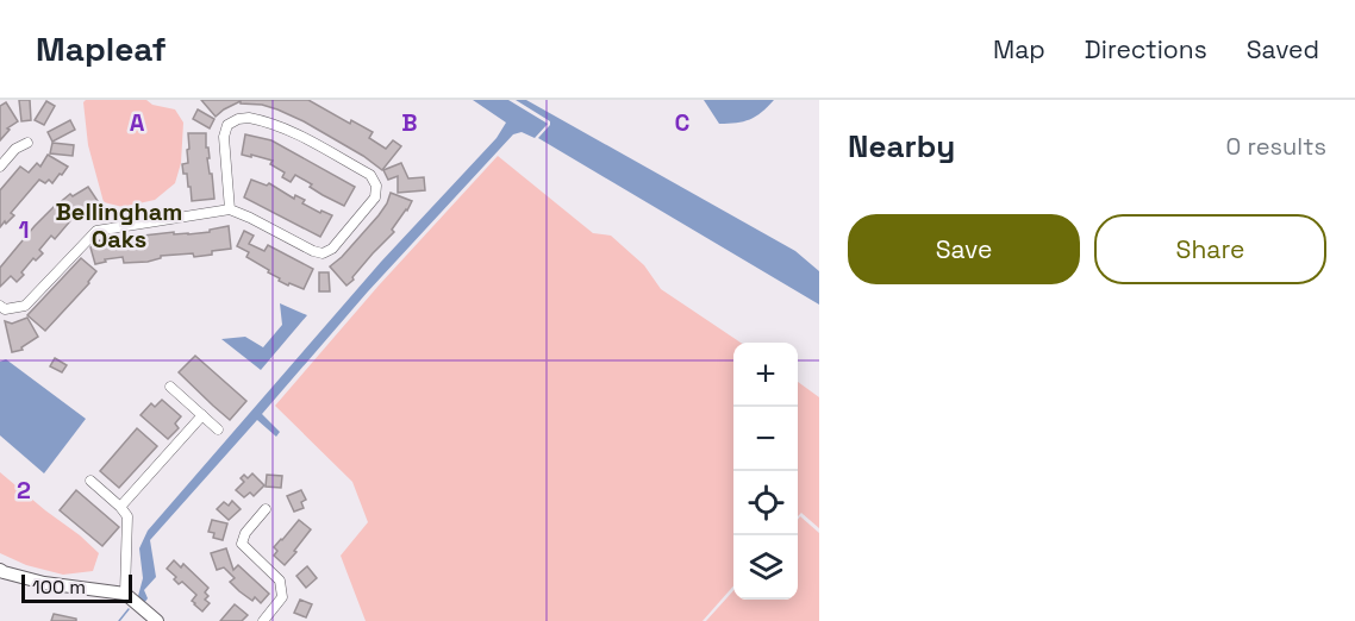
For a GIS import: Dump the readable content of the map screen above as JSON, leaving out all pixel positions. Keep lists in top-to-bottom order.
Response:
{
  "districts": ["Bellingham Oaks"],
  "scale_bar": "100 m",
  "page": {
    "header": "Mapleaf",
    "nav": ["Map", "Directions", "Saved"],
    "heading": ["Nearby", "0 results"],
    "buttons": ["Save", "Share"],
    "map_buttons": ["+", "−"],
    "scale": "100 m"
  },
  "grid": {
    "columns": ["A", "B", "C"],
    "rows": ["1", "2"]
  }
}
